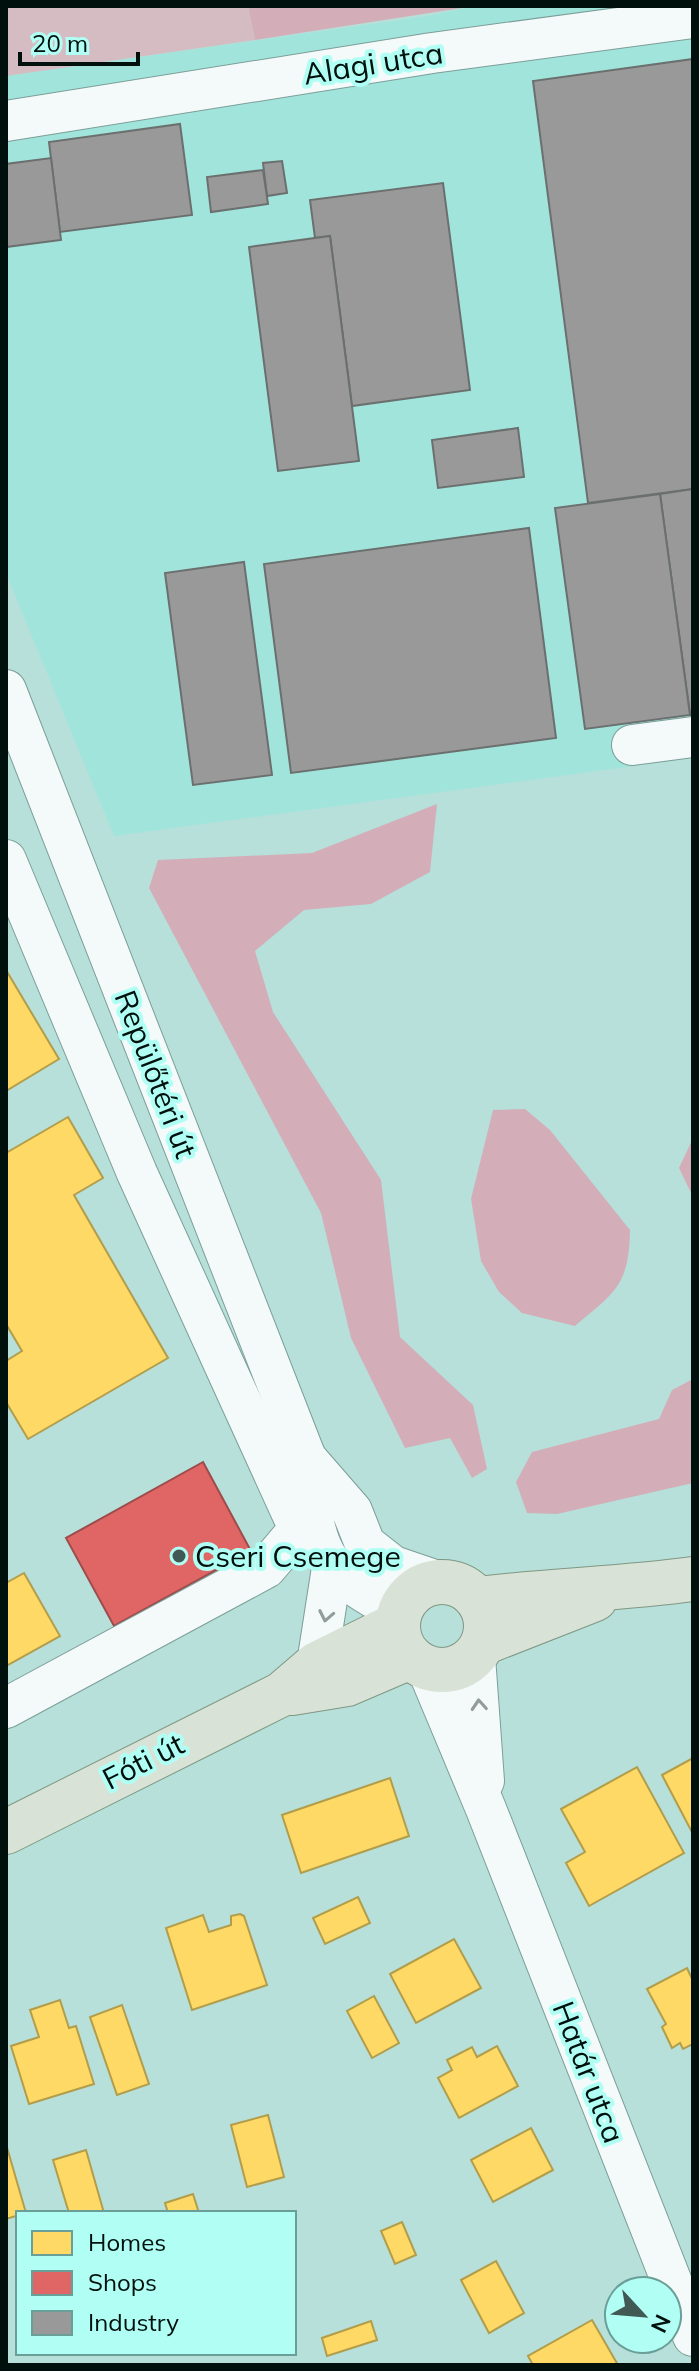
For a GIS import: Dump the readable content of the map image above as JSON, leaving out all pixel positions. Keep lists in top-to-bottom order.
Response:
{
  "streets": {
    "main road": ["Fóti út"],
    "street": ["Alagi utca", "Repülőtéri út", "Határ utca"]
  },
  "crossings": [
    ["Repülőtéri út", "Fóti út"],
    ["Repülőtéri út", "Határ utca"],
    ["Fóti út", "Határ utca"]
  ],
  "places": ["Cseri Csemege"],
  "legend": ["Homes", "Shops", "Industry"],
  "scale_bar": "20 m",
  "north": "bottom right"
}
